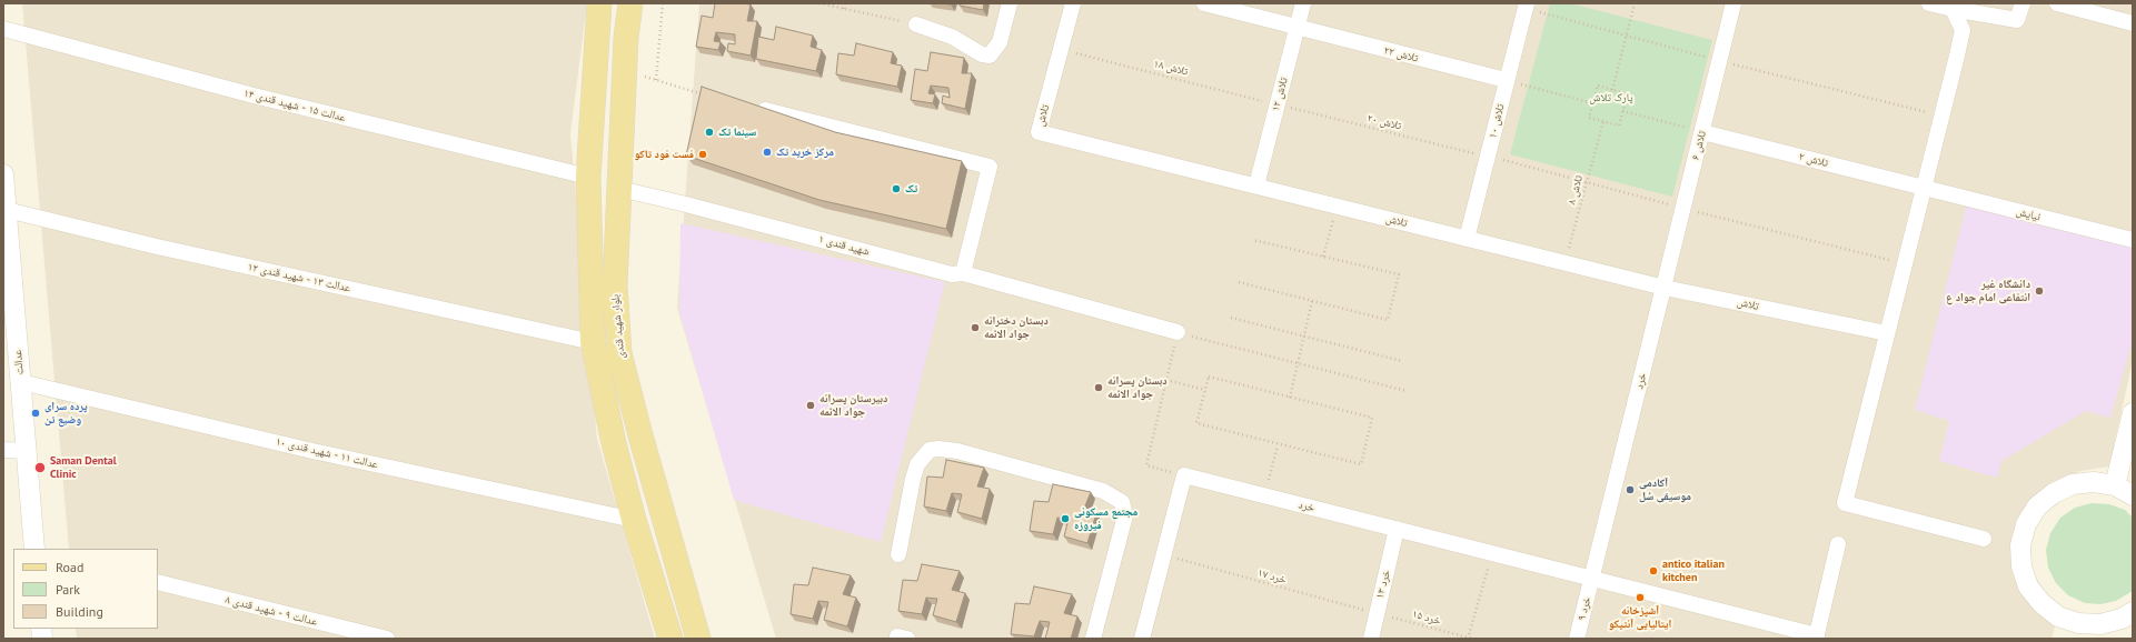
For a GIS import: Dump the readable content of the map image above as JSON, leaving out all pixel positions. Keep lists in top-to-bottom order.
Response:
{
  "streets": {
    "main road": ["بلوار شهید قندی"],
    "street": [
      "تلاش ۲۲",
      "تلاش ۱۲",
      "عدالت ۱۵ - شهید قندی ۱۴",
      "تلاش",
      "تلاش ۱۰",
      "تلاش ۶",
      "تلاش ۲",
      "نیایش",
      "شهيد قندی ۱",
      "عدالت ۱۳ - شهید قندی ۱۲",
      "عدالت",
      "خرد",
      "عدالت ۱۱ - شهید قندی ۱۰",
      "خرد ۱۳",
      "خرد ۹",
      "عدالت ۹ - شهید قندی ۸"
    ],
    "path": [
      "تلاش ۱۸",
      "تلاش ۲۰",
      "تلاش ۸",
      "خرد ۱۷",
      "خرد ۱۵"
    ]
  },
  "crossings": [
    ["تلاش ۲۲", "تلاش ۱۲"],
    ["تلاش ۲۲", "تلاش ۱۰"],
    ["تلاش ۱۸", "تلاش ۱۲"],
    ["تلاش ۱۸", "تلاش"],
    ["تلاش ۱۸", "تلاش ۲۰"],
    ["تلاش ۱۲", "تلاش"],
    ["تلاش ۱۲", "تلاش ۲۰"],
    ["تلاش", "تلاش ۱۰"],
    ["تلاش", "تلاش ۶"],
    ["تلاش", "تلاش ۸"],
    ["تلاش", "خرد"],
    ["تلاش ۱۰", "تلاش ۲۰"],
    ["تلاش ۶", "تلاش ۲"],
    ["تلاش ۶", "خرد"],
    ["تلاش ۲", "نیایش"],
    ["شهيد قندی ۱", "بلوار شهید قندی"],
    ["عدالت ۱۳ - شهید قندی ۱۲", "عدالت"],
    ["عدالت", "عدالت ۱۱ - شهید قندی ۱۰"],
    ["خرد", "خرد ۱۳"],
    ["خرد", "خرد ۹"],
    ["خرد ۱۷", "خرد ۱۳"],
    ["خرد ۱۷", "خرد ۱۵"],
    ["خرد ۱۳", "خرد ۱۵"]
  ],
  "parks": ["پارک تلاش"],
  "places": [
    "سینما تک",
    "مرکز خرید تک",
    "فست فود تاکو",
    "تک",
    "دانشگاه غیر انتفاعی امام جواد ع",
    "دبستان دخترانه جواد الائمه",
    "دبستان پسرانه جواد الائمه",
    "دبیرستان پسرانه جواد الائمه",
    "پرده سرای وضیع تن",
    "Saman Dental Clinic",
    "آکادمی موسیقی سُل",
    "مجتمع مسکونی فیروزه",
    "antico italian kitchen",
    "آشپزخانه ایتالیایی آنتیکو"
  ],
  "legend": ["Road", "Park", "Building"]
}
